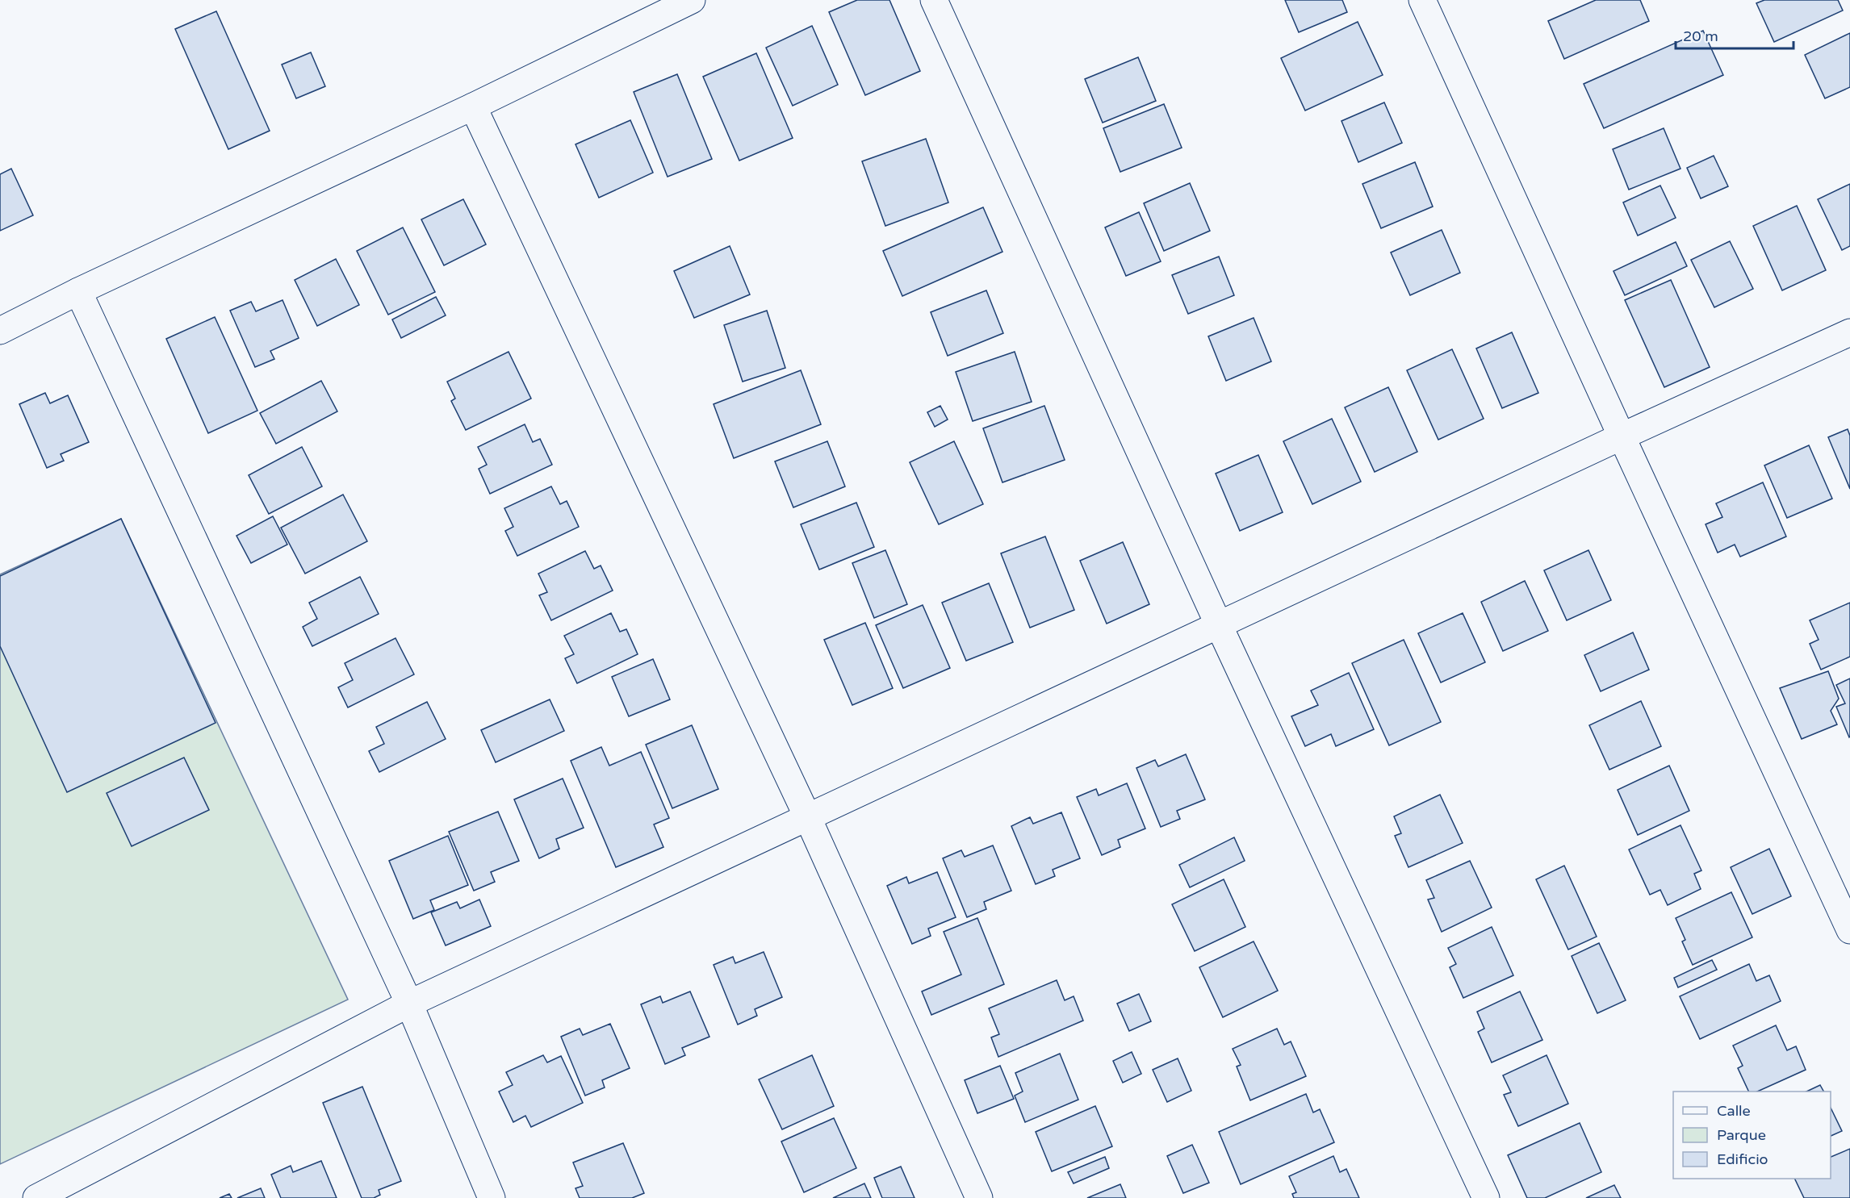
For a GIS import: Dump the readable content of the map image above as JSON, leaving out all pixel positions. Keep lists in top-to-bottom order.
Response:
{
  "legend": ["Calle", "Parque", "Edificio"],
  "scale_bar": "20 m"
}
